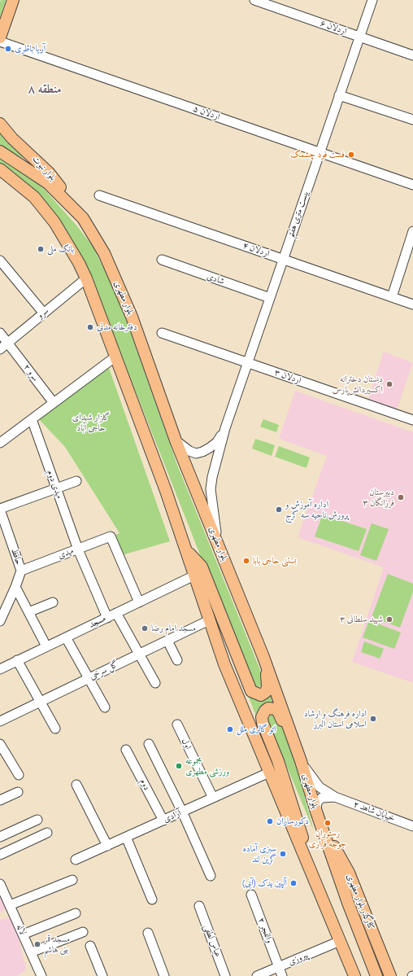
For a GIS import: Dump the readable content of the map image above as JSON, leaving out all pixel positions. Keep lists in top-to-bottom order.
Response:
{
  "streets": {
    "main road": ["بلوار نبوت", "بلوار مطهری", "کنارگذر بلوار مطهری"],
    "street": [
      "اردلان ۶",
      "اردلان ۵",
      "بیست متری هفتم",
      "اردلان ۴",
      "شادی",
      "سرو",
      "سرو ۲",
      "اردلان ۳",
      "مهدی دوم",
      "مهدی",
      "حافظ",
      "مسجد",
      "گل سرخی",
      "اول",
      "دوم",
      "خیابان شاهد ۲",
      "آزادی",
      "لاله",
      "والفجر ۲",
      "عباس لطفی",
      "پیروزی"
    ]
  },
  "crossings": [
    ["اردلان ۶", "بیست متری هفتم"],
    ["اردلان ۵", "بیست متری هفتم"],
    ["بلوار نبوت", "بلوار مطهری"],
    ["بیست متری هفتم", "اردلان ۴"],
    ["بیست متری هفتم", "شادی"],
    ["بیست متری هفتم", "اردلان ۳"],
    ["بلوار مطهری", "خیابان شاهد ۲"],
    ["بلوار مطهری", "کنارگذر بلوار مطهری"],
    ["سرو", "سرو ۲"],
    ["مهدی دوم", "مهدی"],
    ["مهدی", "حافظ"],
    ["مهدی", "مسجد"],
    ["اول", "آزادی"],
    ["دوم", "آزادی"],
    ["والفجر ۲", "پیروزی"]
  ],
  "districts": ["منطقه ۸"],
  "parks": ["گلزار شهدای حاجی آباد"],
  "places": [
    "آریا باطری",
    "فست فود چشمک",
    "بانک ملی",
    "دفترخانه مدنی",
    "دبستان دخترانه اکسیردانش‌پارس",
    "دبیرستان فرزانگان ۳",
    "اداره آموزش و پرورش ناحیه سه کرج",
    "بستنی حاجی بابا",
    "شهید سلطانی ۳",
    "مسجد امام رضا",
    "اداره فرهنگ و ارشاد اسلامی استان البرز",
    "اتو گالری ملل",
    "مجموعه ورزشی مطهری",
    "دکورسازان",
    "رستوران جوجه فراری",
    "سبزی آماده گرین لند",
    "آلپین یدک (آبی)",
    "مسجد قمر بنی هاشم"
  ]
}
